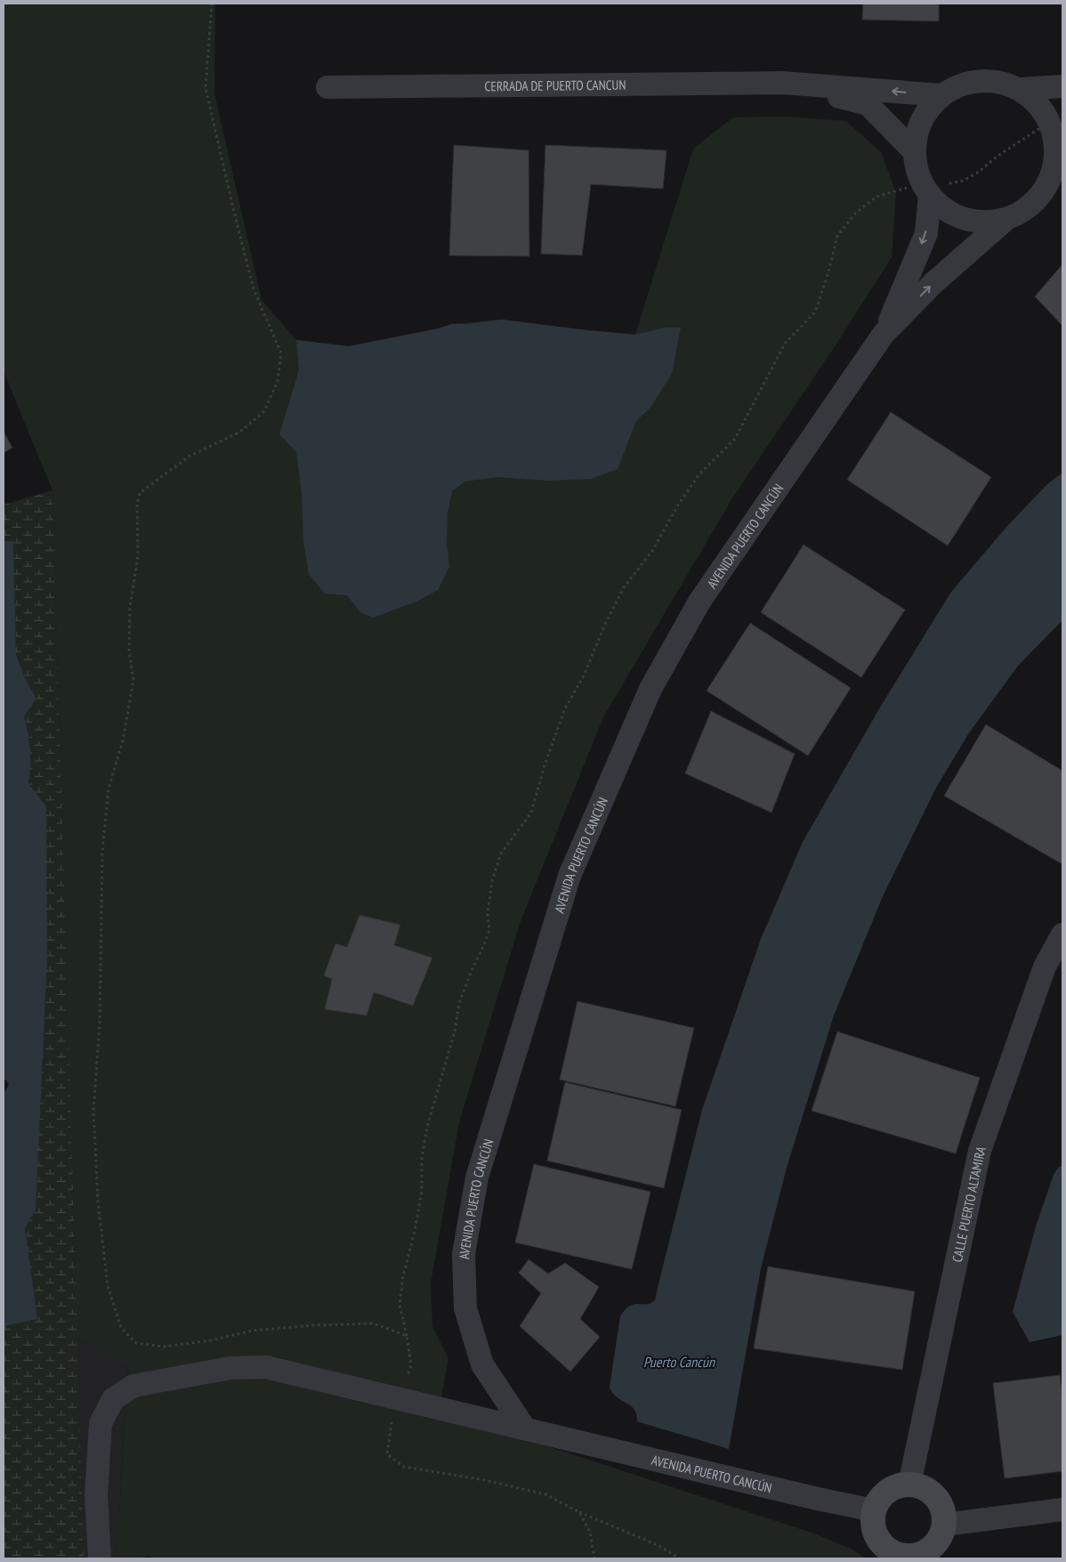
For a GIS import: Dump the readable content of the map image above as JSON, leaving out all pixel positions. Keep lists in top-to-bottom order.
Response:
{
  "streets": {
    "street": ["CERRADA DE PUERTO CANCUN", "AVENIDA PUERTO CANCÚN", "CALLE PUERTO ALTAMIRA"]
  },
  "crossings": [
    ["CERRADA DE PUERTO CANCUN", "AVENIDA PUERTO CANCÚN"],
    ["AVENIDA PUERTO CANCÚN", "CALLE PUERTO ALTAMIRA"]
  ],
  "water": ["Puerto Cancún"]
}
